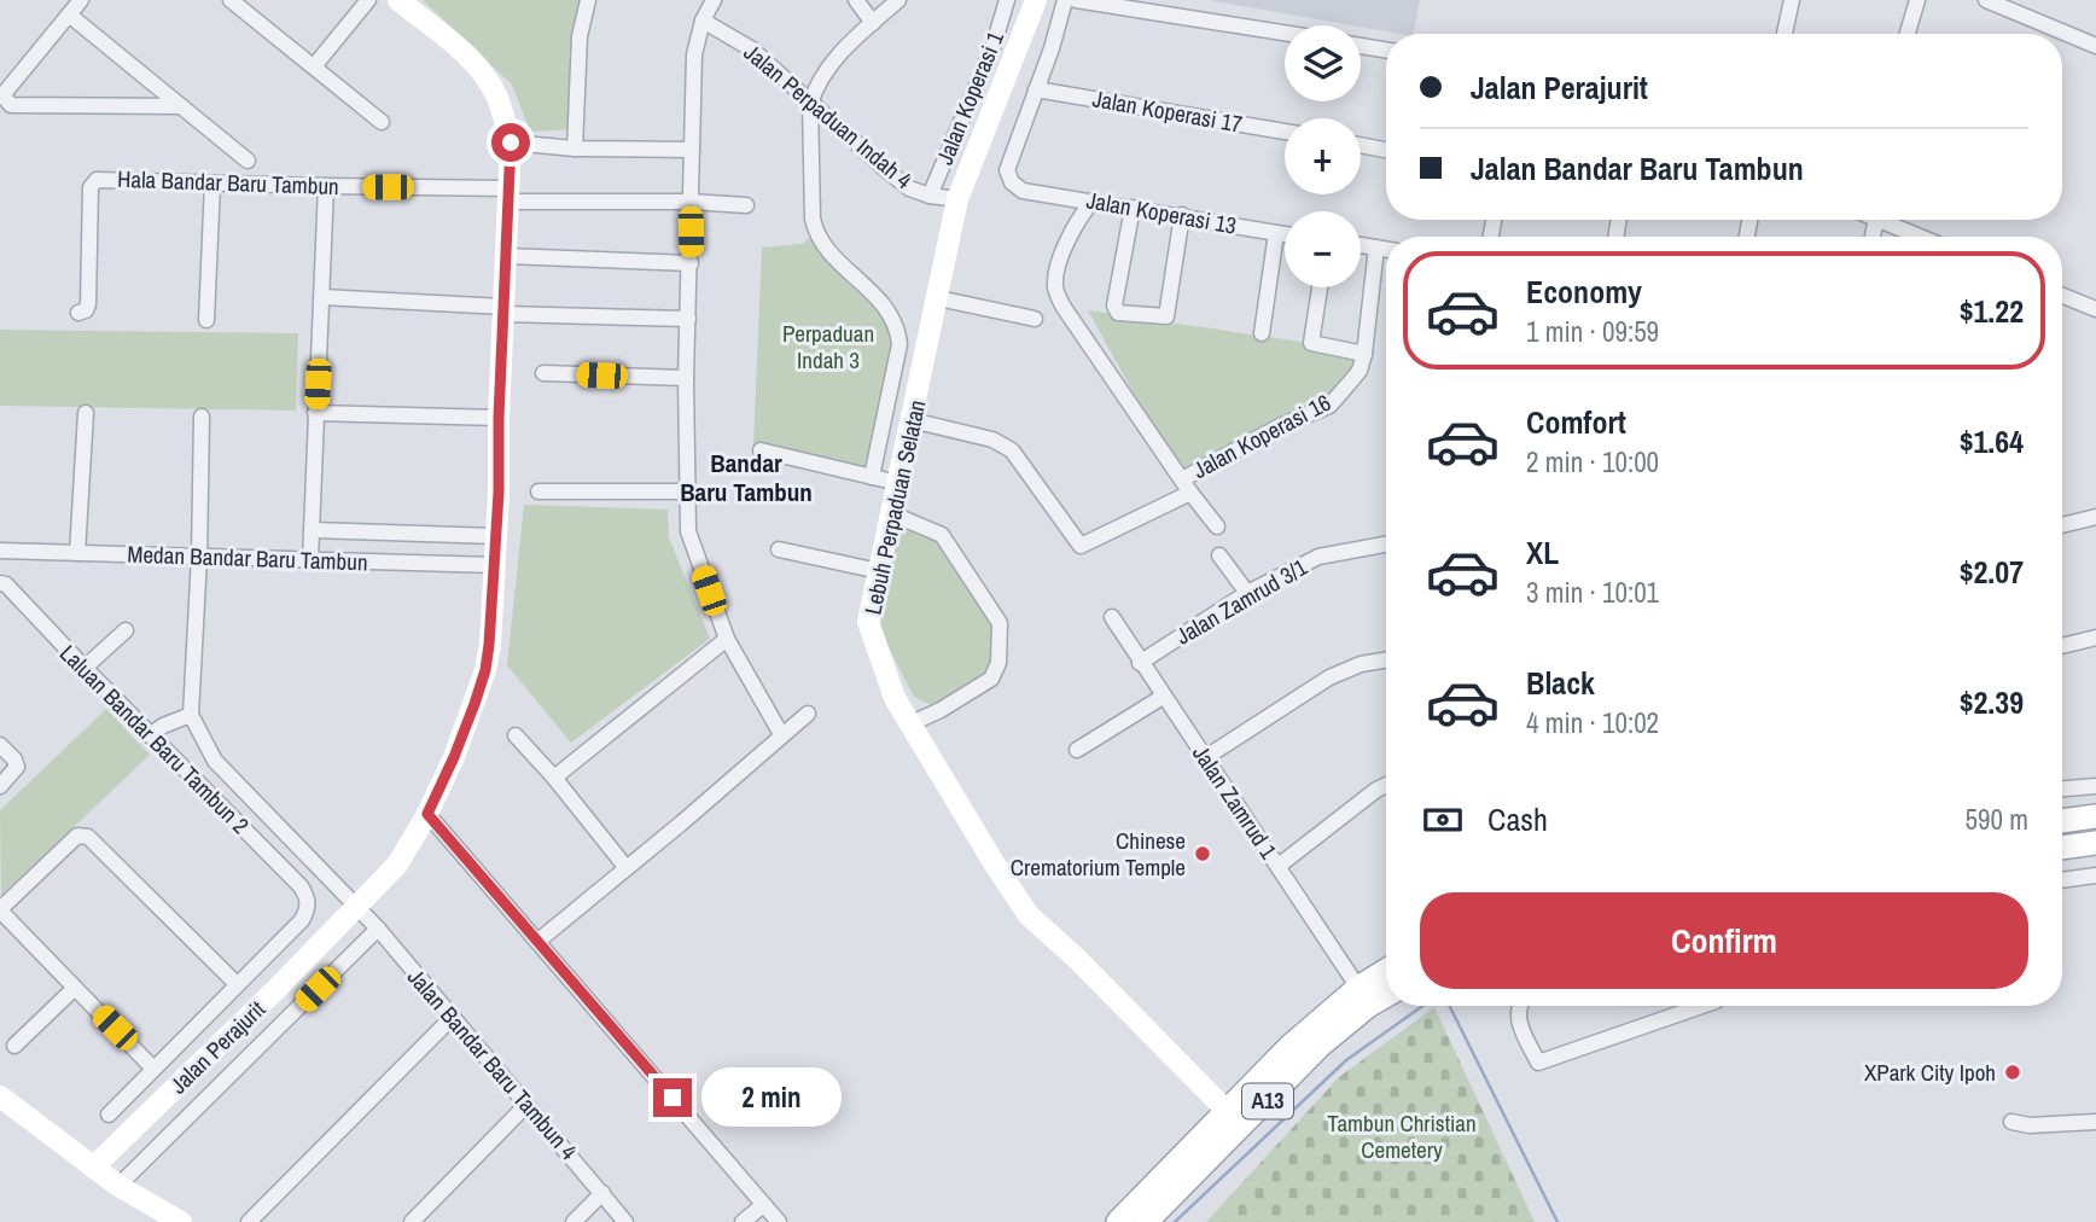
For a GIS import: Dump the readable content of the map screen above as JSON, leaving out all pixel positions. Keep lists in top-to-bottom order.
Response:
{
  "streets": {
    "main road": ["A13"],
    "street": [
      "Jalan Koperasi 1",
      "Jalan Koperasi 17",
      "Jalan Perpaduan Indah 4",
      "Hala Bandar Baru Tambun",
      "Jalan Koperasi 13",
      "Jalan Koperasi 16",
      "Lebuh Perpaduan Selatan",
      "Medan Bandar Baru Tambun",
      "Jalan Zamrud 3/1",
      "Laluan Bandar Baru Tambun 2",
      "Jalan Zamrud 1",
      "Jalan Perajurit",
      "Jalan Bandar Baru Tambun 4"
    ]
  },
  "crossings": [
    ["Jalan Koperasi 1", "Jalan Perpaduan Indah 4"],
    ["Jalan Koperasi 17", "Jalan Koperasi 13"],
    ["Jalan Perpaduan Indah 4", "Lebuh Perpaduan Selatan"],
    ["Hala Bandar Baru Tambun", "Jalan Perajurit"],
    ["Jalan Koperasi 16", "Lebuh Perpaduan Selatan"],
    ["Lebuh Perpaduan Selatan", "A13"],
    ["Medan Bandar Baru Tambun", "Jalan Perajurit"],
    ["Jalan Zamrud 3/1", "Jalan Zamrud 1"],
    ["Jalan Zamrud 1", "A13"],
    ["Jalan Perajurit", "Jalan Bandar Baru Tambun 4"]
  ],
  "districts": ["Bandar Baru Tambun"],
  "parks": ["Perpaduan Indah 3", "Tambun Christian Cemetery"],
  "places": ["Chinese Crematorium Temple", "XPark City Ipoh"],
  "page": {
    "map_buttons": ["+", "−"],
    "banner": ["Jalan Perajurit", "Jalan Bandar Baru Tambun"],
    "list": [
      {
        "name": "Economy",
        "note": "1 min · 09:59",
        "value": "$1.22"
      },
      {
        "name": "Comfort",
        "note": "2 min · 10:00",
        "value": "$1.64"
      },
      {
        "name": "XL",
        "note": "3 min · 10:01",
        "value": "$2.07"
      },
      {
        "name": "Black",
        "note": "4 min · 10:02",
        "value": "$2.39"
      }
    ],
    "pay": ["Cash", "590 m"],
    "buttons": "Confirm",
    "bubble": "2 min"
  }
}
